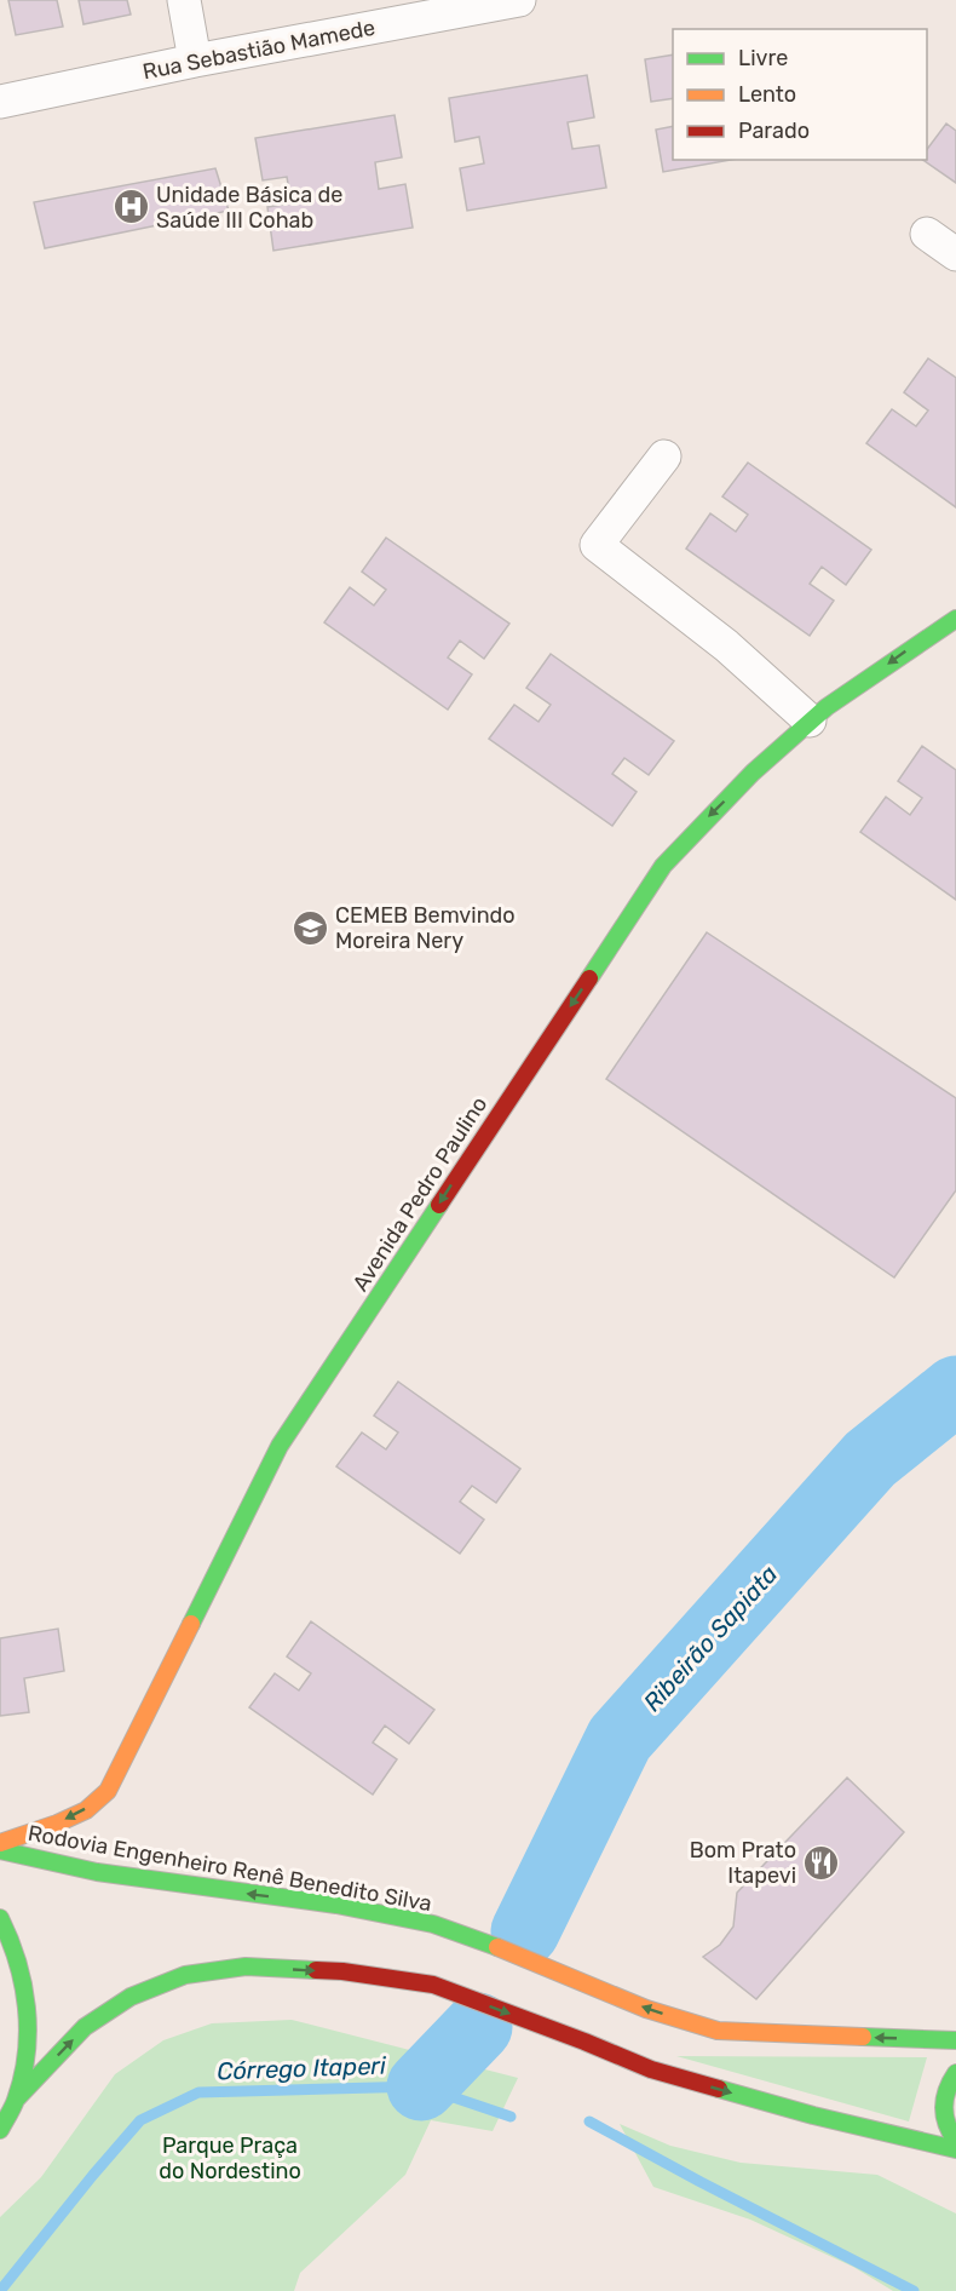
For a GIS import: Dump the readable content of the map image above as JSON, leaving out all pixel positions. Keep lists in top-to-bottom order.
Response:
{
  "streets": {
    "main road": ["Avenida Pedro Paulino", "Rodovia Engenheiro Renê Benedito Silva"],
    "street": ["Rua Sebastião Mamede"]
  },
  "one_way": ["Avenida Pedro Paulino"],
  "water": ["Ribeirão Sapiata", "Córrego Itaperi"],
  "parks": ["Parque Praça do Nordestino"],
  "places": {
    "hospital": ["Unidade Básica de Saúde III Cohab"],
    "school or university": ["CEMEB Bemvindo Moreira Nery"],
    "restaurant": ["Bom Prato Itapevi"]
  },
  "legend": ["Livre", "Lento", "Parado"]
}
